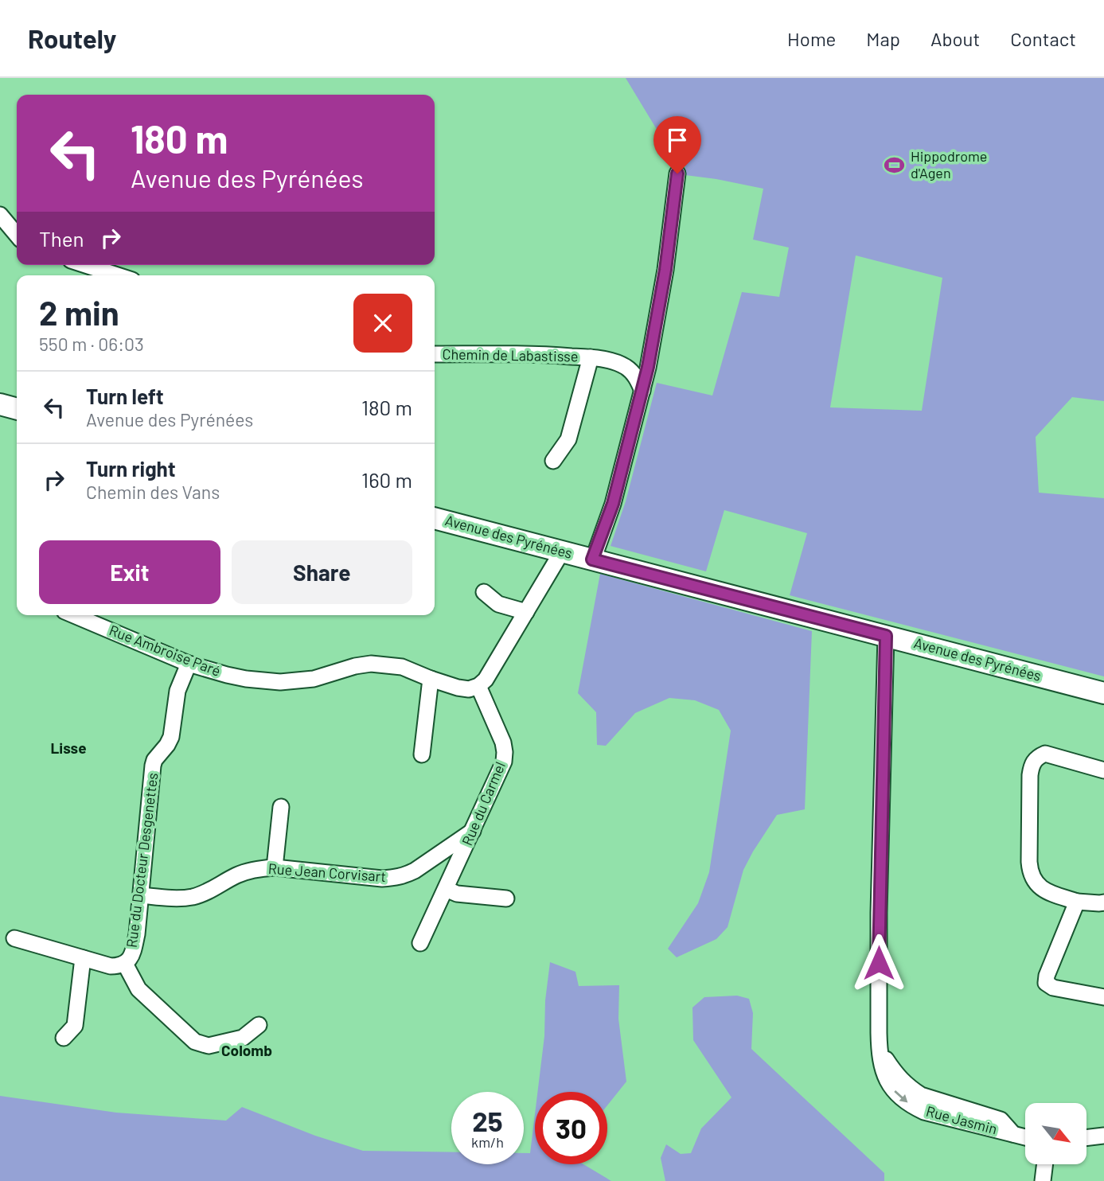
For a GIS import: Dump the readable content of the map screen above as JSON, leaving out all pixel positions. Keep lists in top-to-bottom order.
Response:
{
  "streets": {
    "main road": ["Avenue des Pyrénées"],
    "street": [
      "Chemin de Labastisse",
      "Rue Ambroise Paré",
      "Rue du Carmel",
      "Rue du Docteur Desgenettes",
      "Rue Jean Corvisart",
      "Rue Jasmin"
    ]
  },
  "crossings": [
    ["Avenue des Pyrénées", "Rue Jasmin"],
    ["Rue Ambroise Paré", "Rue du Carmel"],
    ["Rue Ambroise Paré", "Rue du Docteur Desgenettes"],
    ["Rue du Carmel", "Rue Jean Corvisart"],
    ["Rue du Docteur Desgenettes", "Rue Jean Corvisart"]
  ],
  "districts": ["Lisse", "Colomb"],
  "places": {
    "sports": ["Hippodrome d'Agen"]
  },
  "north": "bottom right",
  "page": {
    "header": "Routely",
    "nav": [
      "Home",
      "Map",
      "About",
      "Contact"
    ],
    "turn": ["180 m", "Avenue des Pyrénées"],
    "then": "Then",
    "heading": ["2 min", "550 m · 06:03"],
    "list": [
      {
        "name": "Turn left",
        "note": "Avenue des Pyrénées",
        "value": "180 m"
      },
      {
        "name": "Turn right",
        "note": "Chemin des Vans",
        "value": "160 m"
      }
    ],
    "buttons": ["Exit", "Share"],
    "speed": "25 km/h",
    "limit": "30"
  }
}
